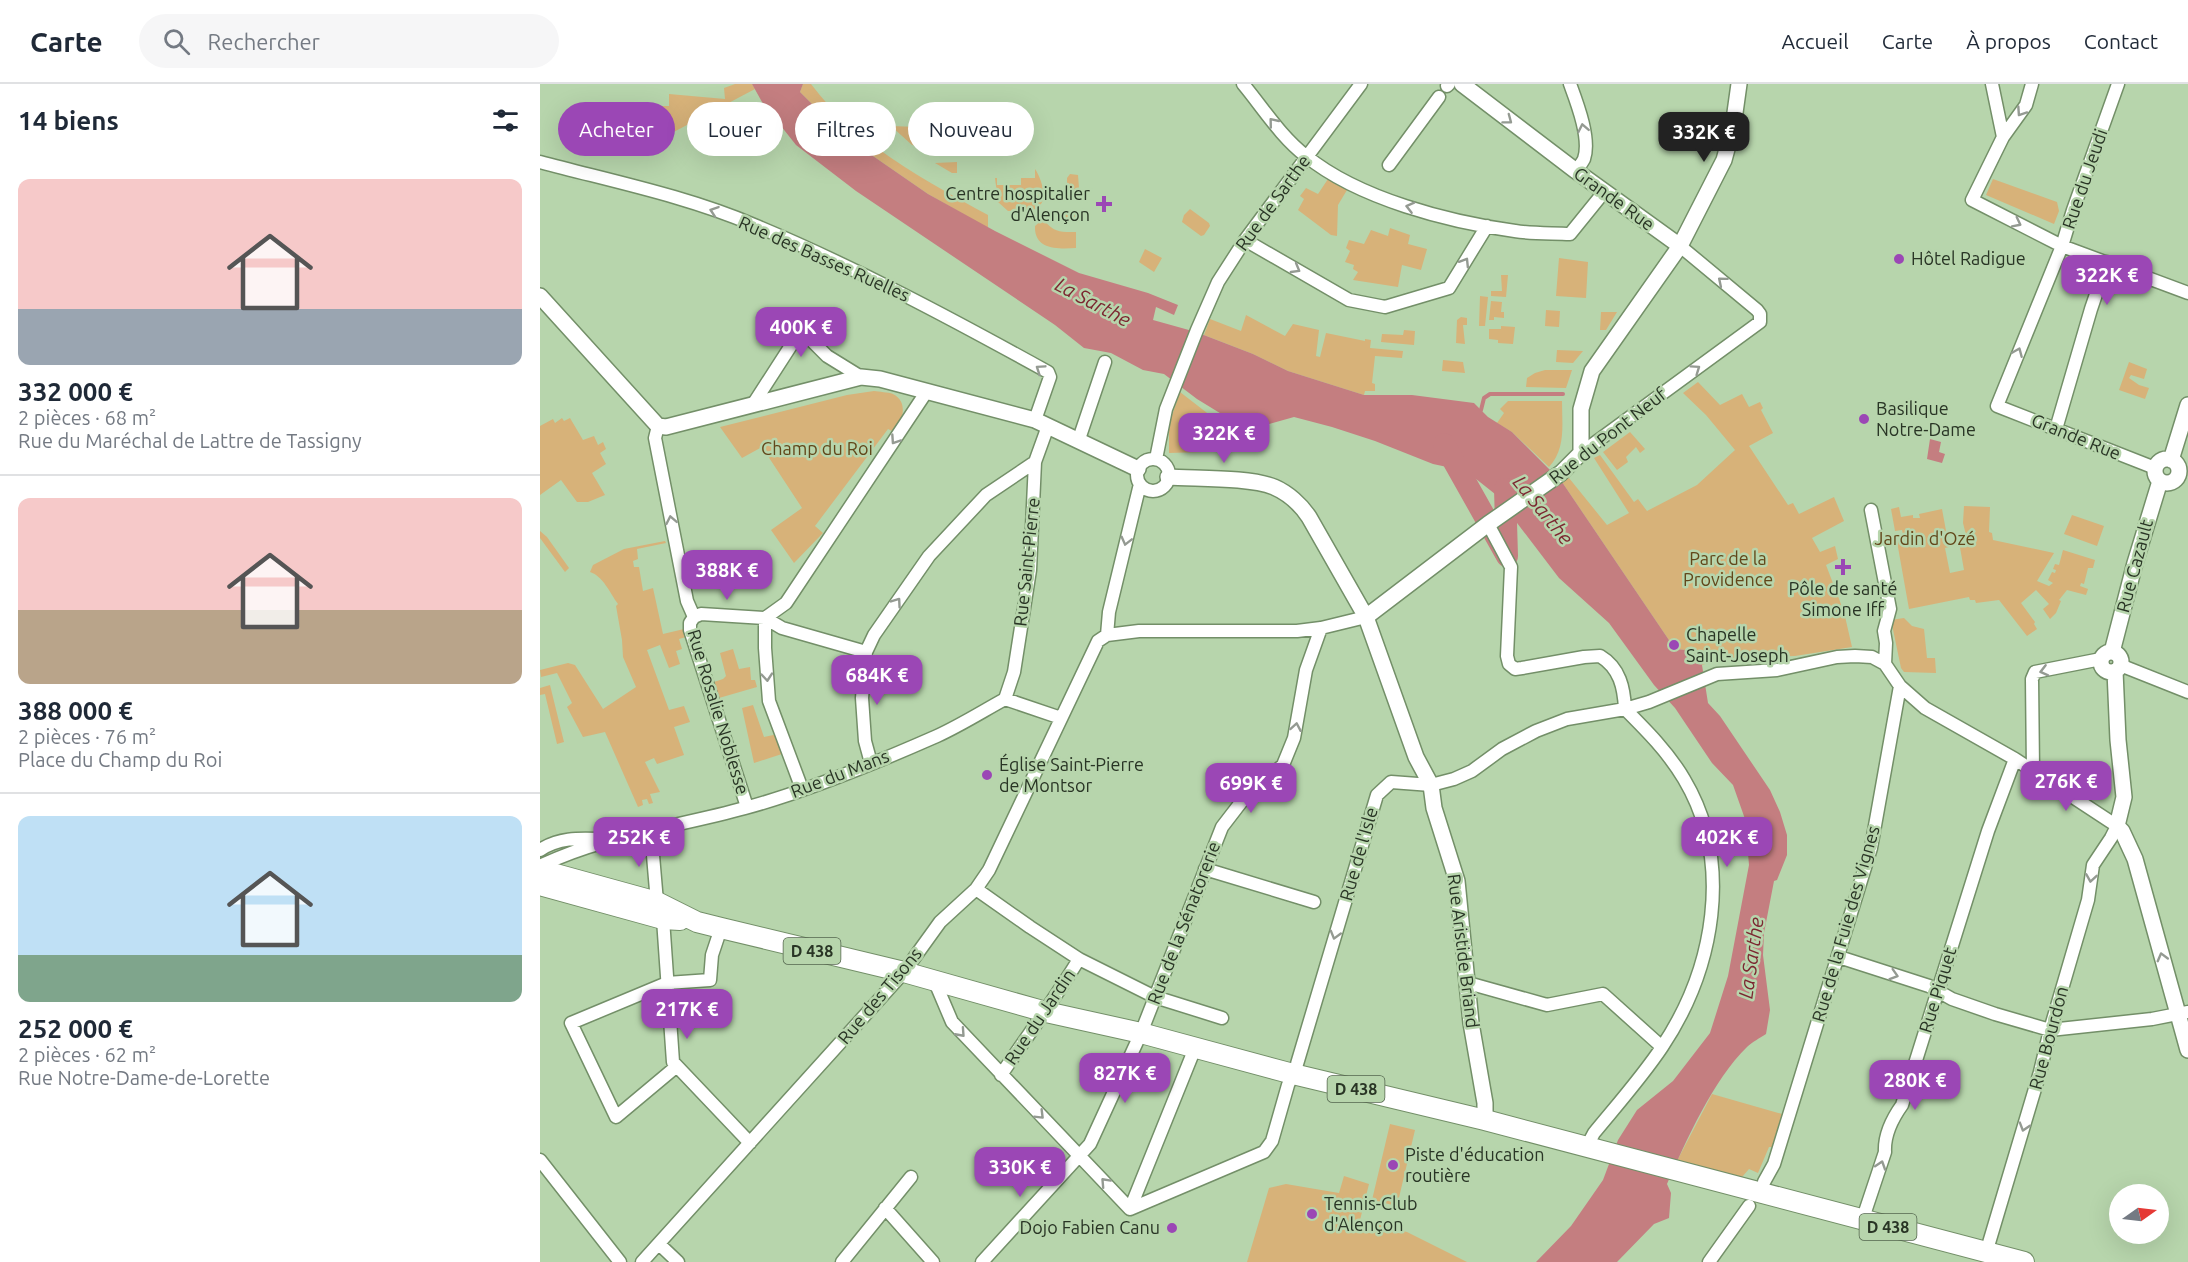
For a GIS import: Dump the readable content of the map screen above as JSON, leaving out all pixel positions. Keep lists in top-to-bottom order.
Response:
{
  "streets": {
    "main road": ["D 438"],
    "street": [
      "Rue du Jeudi",
      "Grande Rue",
      "Rue de Sarthe",
      "Rue des Basses Ruelles",
      "Rue du Pont Neuf",
      "Rue Saint-Pierre",
      "Rue Cazault",
      "Rue Rosalie Noblesse",
      "Rue du Mans",
      "Rue de l'Isle",
      "Rue de la Sénatorerie",
      "Rue de la Fuie des Vignes",
      "Rue Aristide Briand",
      "Rue Piquet",
      "Rue des Tisons",
      "Rue du Jardin",
      "Rue Bourdon"
    ]
  },
  "crossings": [
    ["Rue du Jeudi", "Grande Rue"],
    ["Grande Rue", "Rue du Pont Neuf"],
    ["Grande Rue", "Rue Cazault"],
    ["Rue des Basses Ruelles", "Rue Saint-Pierre"],
    ["Rue Saint-Pierre", "Rue du Mans"],
    ["Rue Cazault", "Rue Bourdon"],
    ["Rue Rosalie Noblesse", "Rue du Mans"],
    ["Rue du Mans", "D 438"],
    ["Rue de l'Isle", "D 438"],
    ["Rue de l'Isle", "Rue Aristide Briand"],
    ["Rue de la Sénatorerie", "D 438"],
    ["D 438", "Rue Aristide Briand"],
    ["D 438", "Rue Piquet"],
    ["D 438", "Rue des Tisons"],
    ["D 438", "Rue du Jardin"],
    ["D 438", "Rue Bourdon"]
  ],
  "one_way": [
    "Rue du Pont Neuf",
    "Rue Rosalie Noblesse",
    "Rue de l'Isle",
    "Rue de la Sénatorerie",
    "Rue Piquet",
    "Rue Bourdon"
  ],
  "water": ["La Sarthe"],
  "parks": ["Champ du Roi", "Jardin d'Ozé", "Parc de la Providence"],
  "places": {
    "health": ["Centre hospitalier d'Alençon", "Pôle de santé Simone Iff"],
    "other": [
      "Hôtel Radigue",
      "Basilique Notre-Dame",
      "Chapelle Saint-Joseph",
      "Église Saint-Pierre de Montsor",
      "Piste d'éducation routière",
      "Tennis-Club d'Alençon",
      "Dojo Fabien Canu"
    ]
  },
  "north": "right",
  "page": {
    "header": "Carte",
    "search": "Rechercher",
    "nav": [
      "Accueil",
      "Carte",
      "À propos",
      "Contact"
    ],
    "heading": "14 biens",
    "chip": [
      "Acheter",
      "Louer",
      "Filtres",
      "Nouveau"
    ],
    "price": [
      "332K €",
      "322K €",
      "400K €",
      "322K €",
      "388K €",
      "684K €",
      "276K €",
      "699K €",
      "252K €",
      "402K €",
      "217K €",
      "827K €",
      "280K €",
      "330K €"
    ],
    "list": [
      {
        "name": "332 000 €",
        "note": "2 pièces · 68 m² · Rue du Maréchal de Lattre de Tassigny"
      },
      {
        "name": "388 000 €",
        "note": "2 pièces · 76 m² · Place du Champ du Roi"
      },
      {
        "name": "252 000 €",
        "note": "2 pièces · 62 m² · Rue Notre-Dame-de-Lorette"
      }
    ]
  }
}
